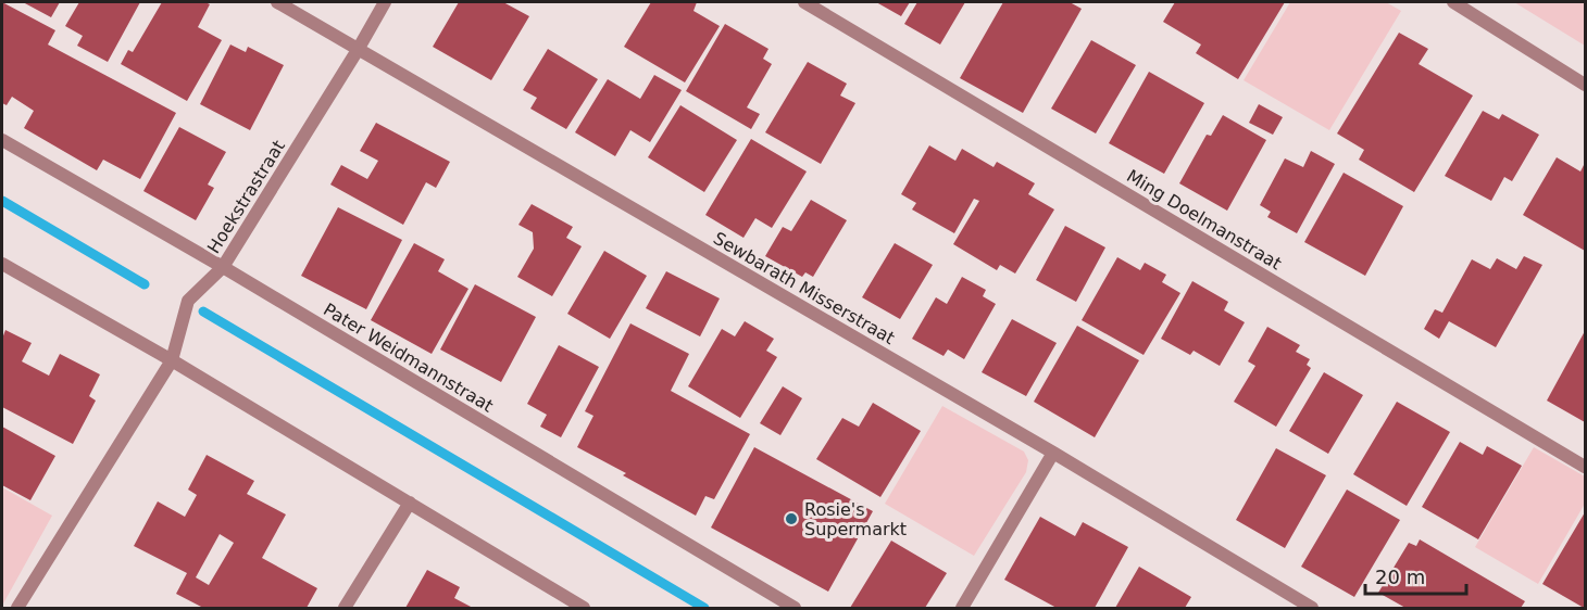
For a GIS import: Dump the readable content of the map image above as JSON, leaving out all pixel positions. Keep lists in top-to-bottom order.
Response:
{
  "streets": {
    "street": [
      "Hoekstrastraat",
      "Ming Doelmanstraat",
      "Sewbarath Misserstraat",
      "Pater Weidmannstraat"
    ]
  },
  "crossings": [
    ["Hoekstrastraat", "Sewbarath Misserstraat"],
    ["Hoekstrastraat", "Pater Weidmannstraat"]
  ],
  "places": ["Rosie's Supermarkt"],
  "scale_bar": "20 m"
}
